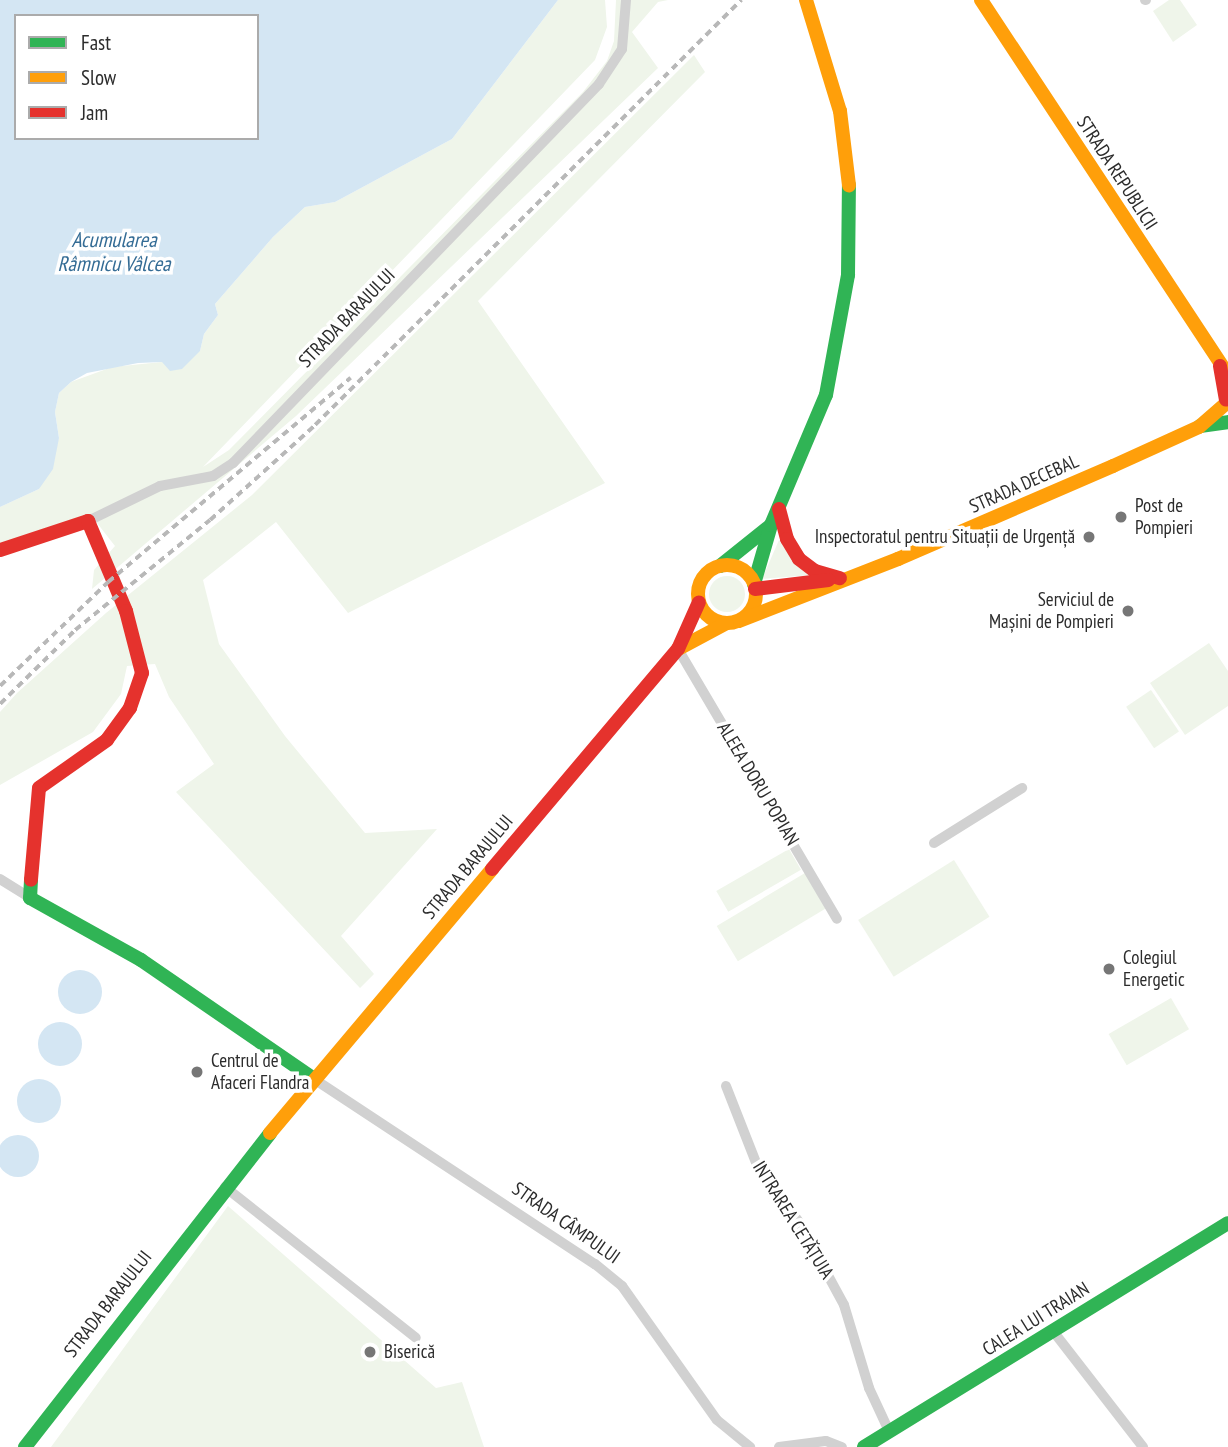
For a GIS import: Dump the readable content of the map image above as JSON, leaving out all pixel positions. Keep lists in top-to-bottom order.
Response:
{
  "streets": {
    "main road": [
      "STRADA REPUBLICII",
      "STRADA BARAJULUI",
      "STRADA DECEBAL",
      "CALEA LUI TRAIAN"
    ],
    "street": ["ALEEA DORU POPIAN", "INTRAREA CETĂȚUIA", "STRADA CÂMPULUI"]
  },
  "crossings": [
    ["STRADA REPUBLICII", "STRADA DECEBAL"],
    ["STRADA BARAJULUI", "STRADA DECEBAL"],
    ["STRADA BARAJULUI", "ALEEA DORU POPIAN"],
    ["STRADA BARAJULUI", "STRADA CÂMPULUI"],
    ["INTRAREA CETĂȚUIA", "CALEA LUI TRAIAN"]
  ],
  "water": ["Acumularea Râmnicu Vâlcea"],
  "places": [
    "Post de Pompieri",
    "Inspectoratul pentru Situații de Urgență",
    "Serviciul de Mașini de Pompieri",
    "Colegiul Energetic",
    "Centrul de Afaceri Flandra",
    "Biserică"
  ],
  "legend": ["Fast", "Slow", "Jam"]
}
